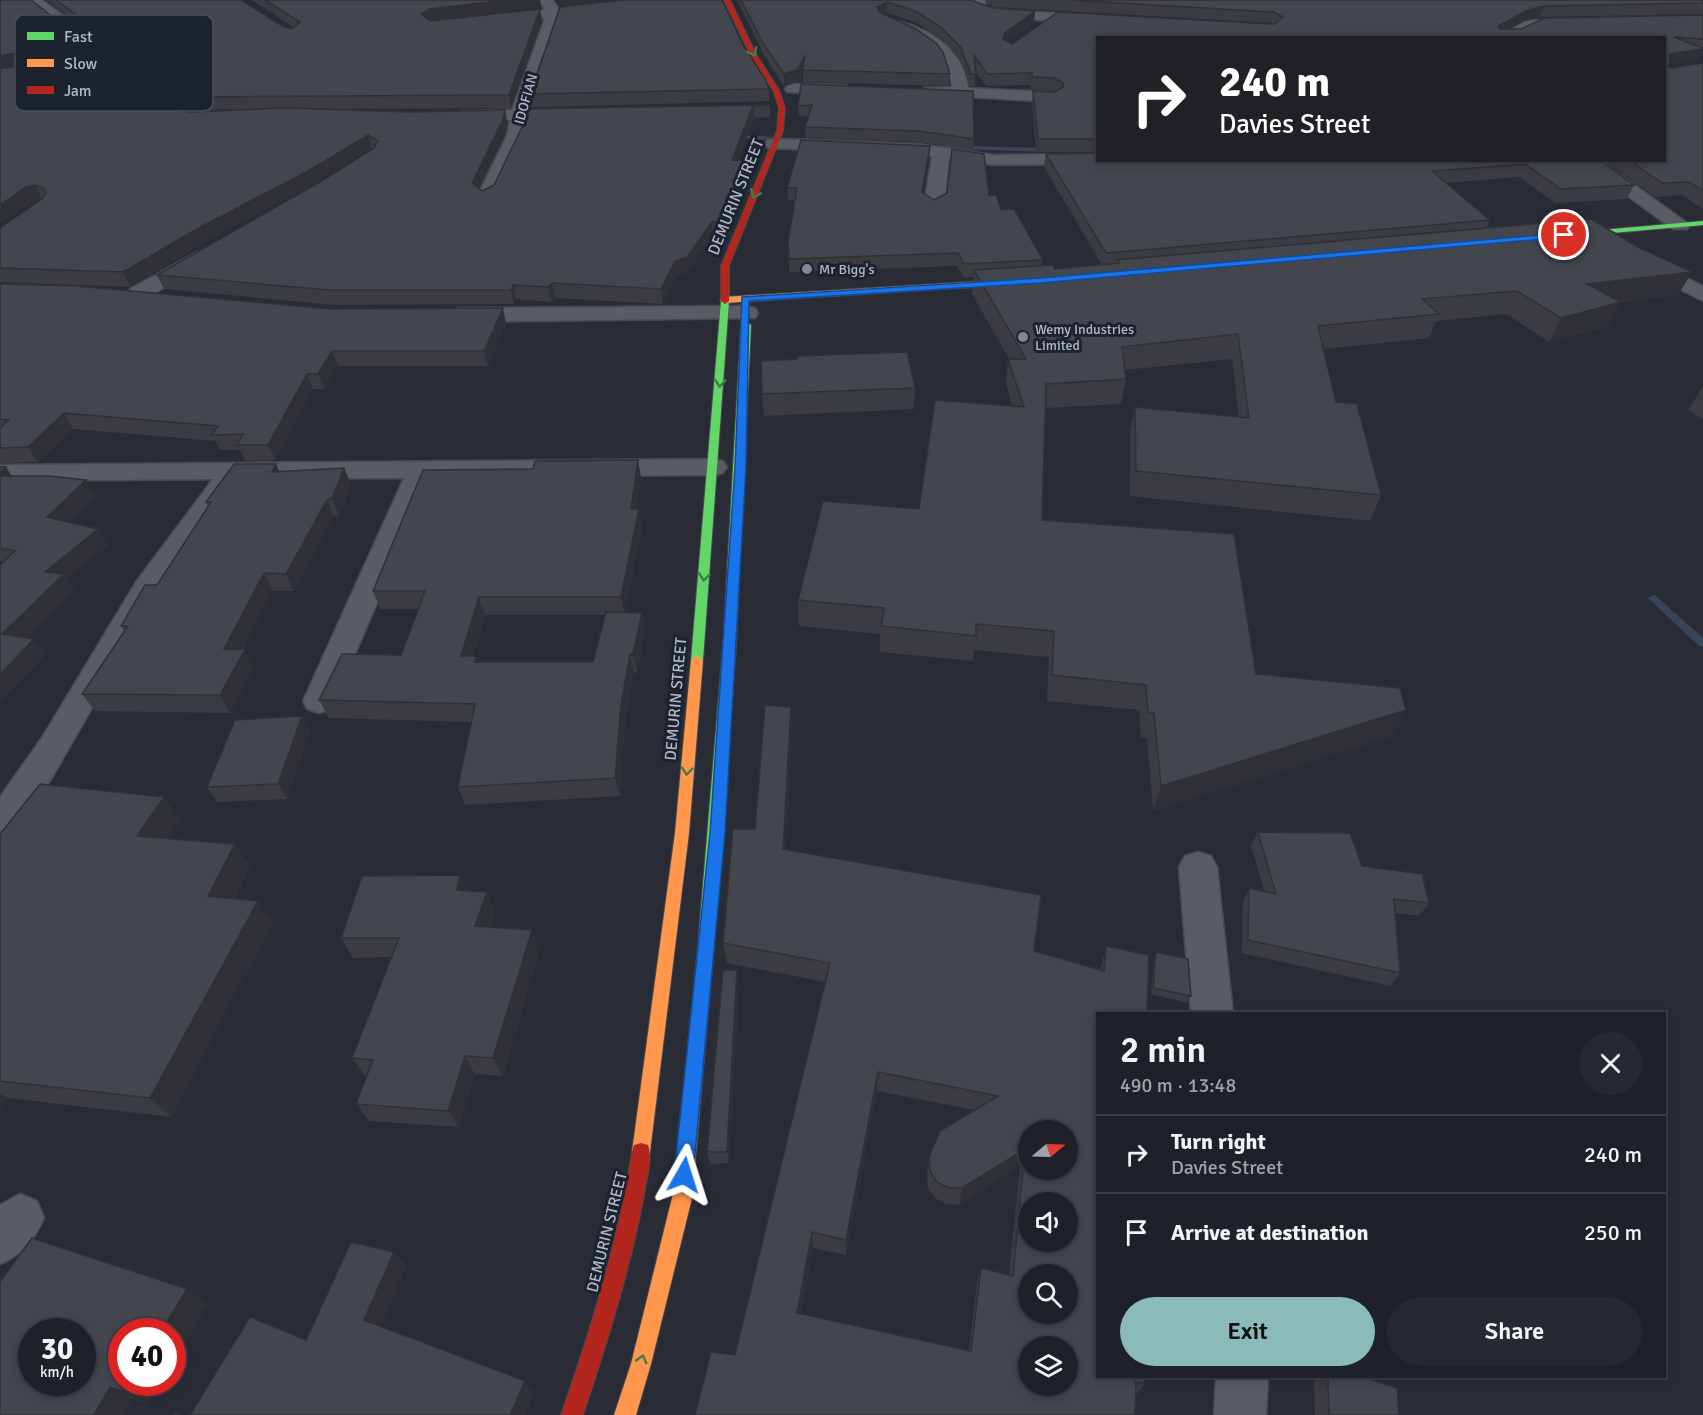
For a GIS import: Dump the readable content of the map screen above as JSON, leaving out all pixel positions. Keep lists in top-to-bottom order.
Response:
{
  "streets": {
    "street": ["IDOFIAN", "DEMURIN STREET"]
  },
  "places": ["Mr Bigg's", "Wemy Industries Limited"],
  "legend": ["Fast", "Slow", "Jam"],
  "north": "right",
  "page": {
    "turn": ["240 m", "Davies Street"],
    "heading": ["2 min", "490 m · 13:48"],
    "list": [
      {
        "name": "Turn right",
        "note": "Davies Street",
        "value": "240 m"
      },
      {
        "name": "Arrive at destination",
        "value": "250 m"
      }
    ],
    "buttons": ["Exit", "Share"],
    "speed": "30 km/h",
    "limit": "40"
  }
}
